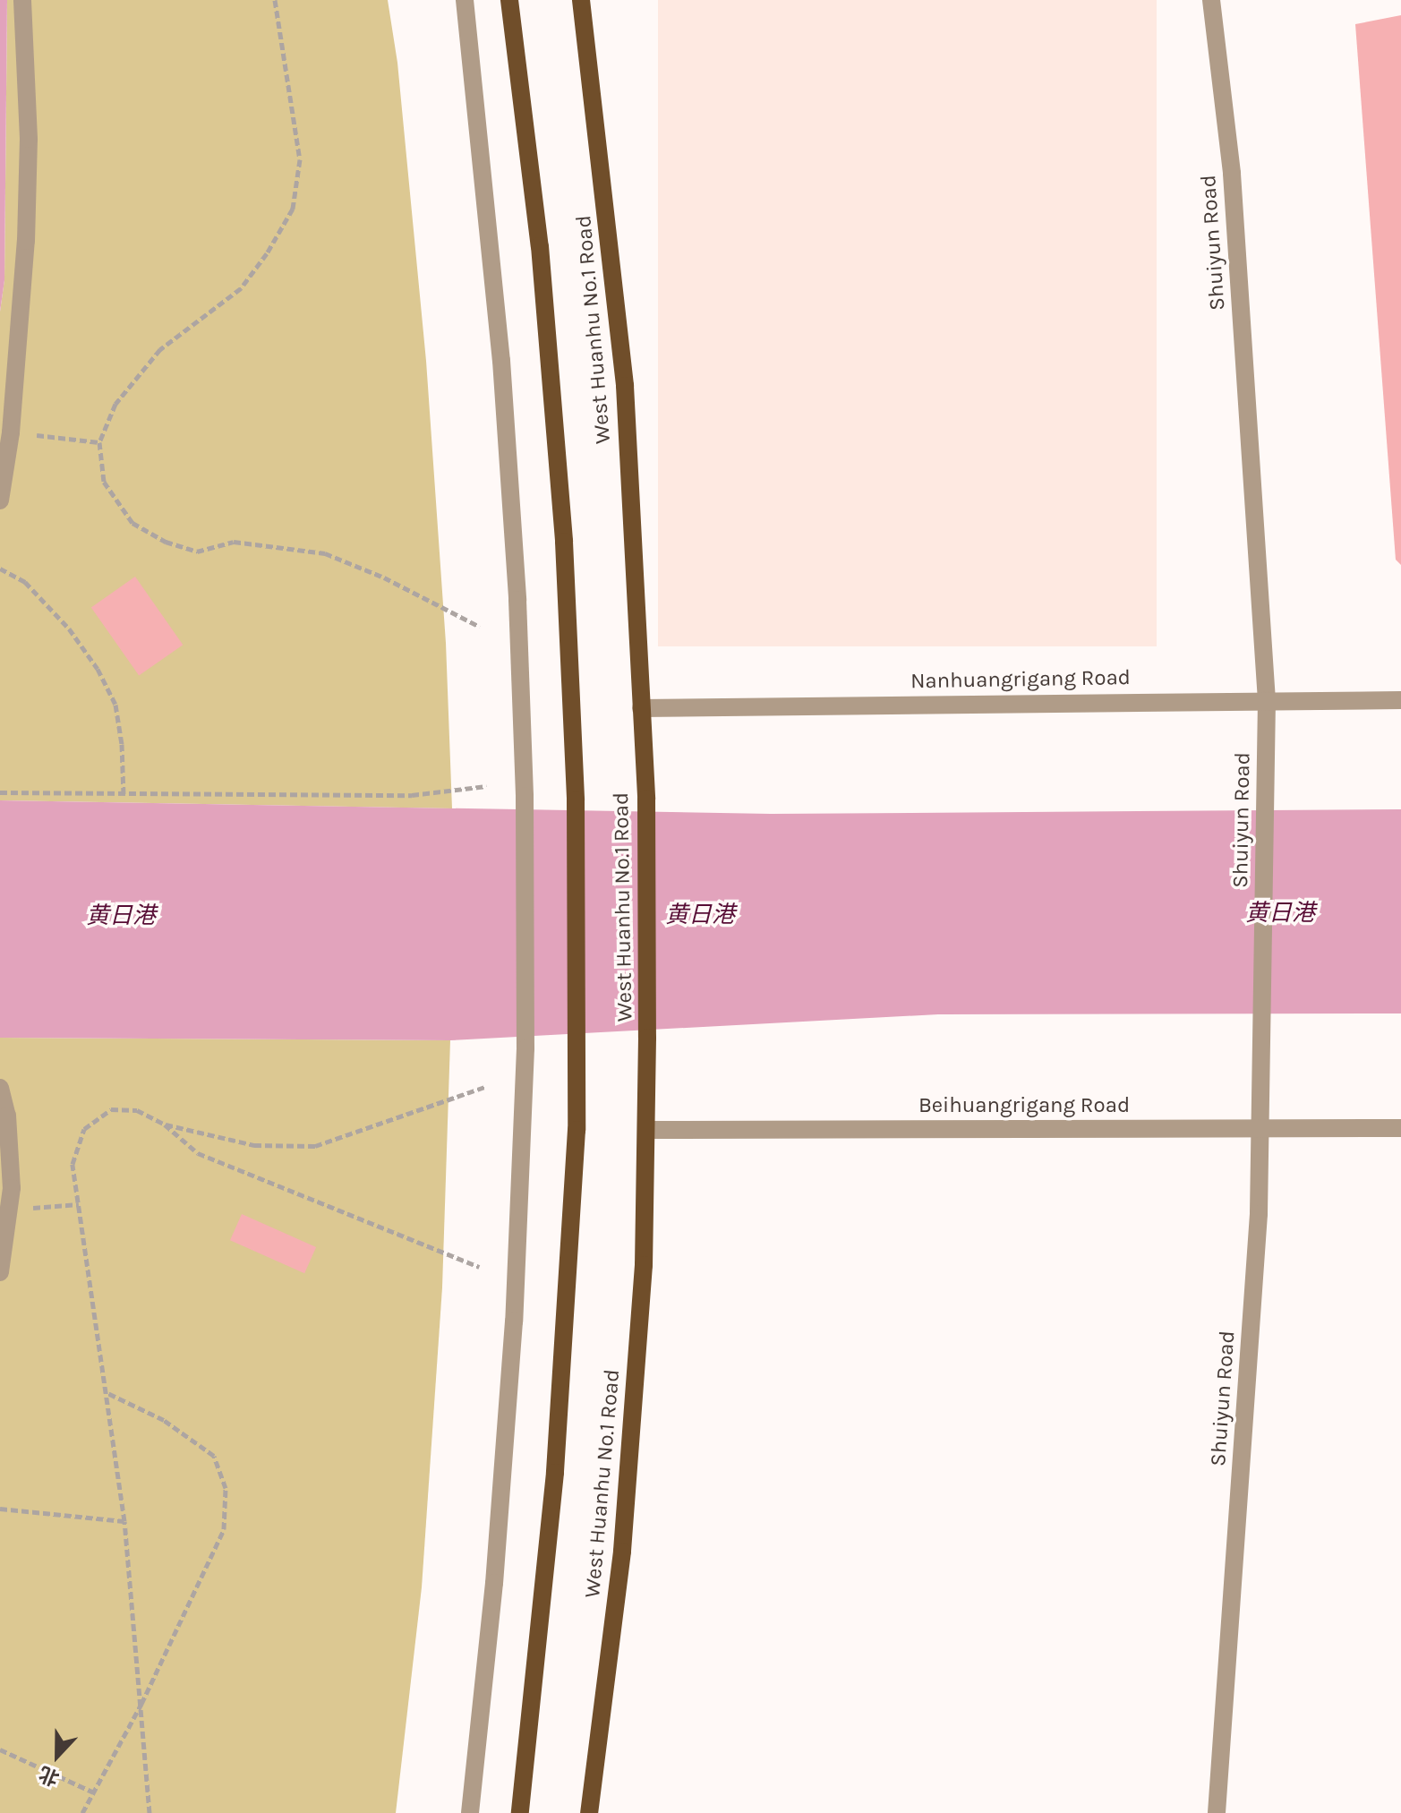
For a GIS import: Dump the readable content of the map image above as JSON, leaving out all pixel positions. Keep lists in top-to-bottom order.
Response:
{
  "streets": {
    "main road": ["West Huanhu No.1 Road"],
    "street": ["Shuiyun Road", "Nanhuangrigang Road", "Beihuangrigang Road"]
  },
  "crossings": [
    ["Shuiyun Road", "Nanhuangrigang Road"],
    ["Shuiyun Road", "Beihuangrigang Road"],
    ["West Huanhu No.1 Road", "Nanhuangrigang Road"],
    ["West Huanhu No.1 Road", "Beihuangrigang Road"]
  ],
  "water": ["黄日港"],
  "north": "bottom"
}
